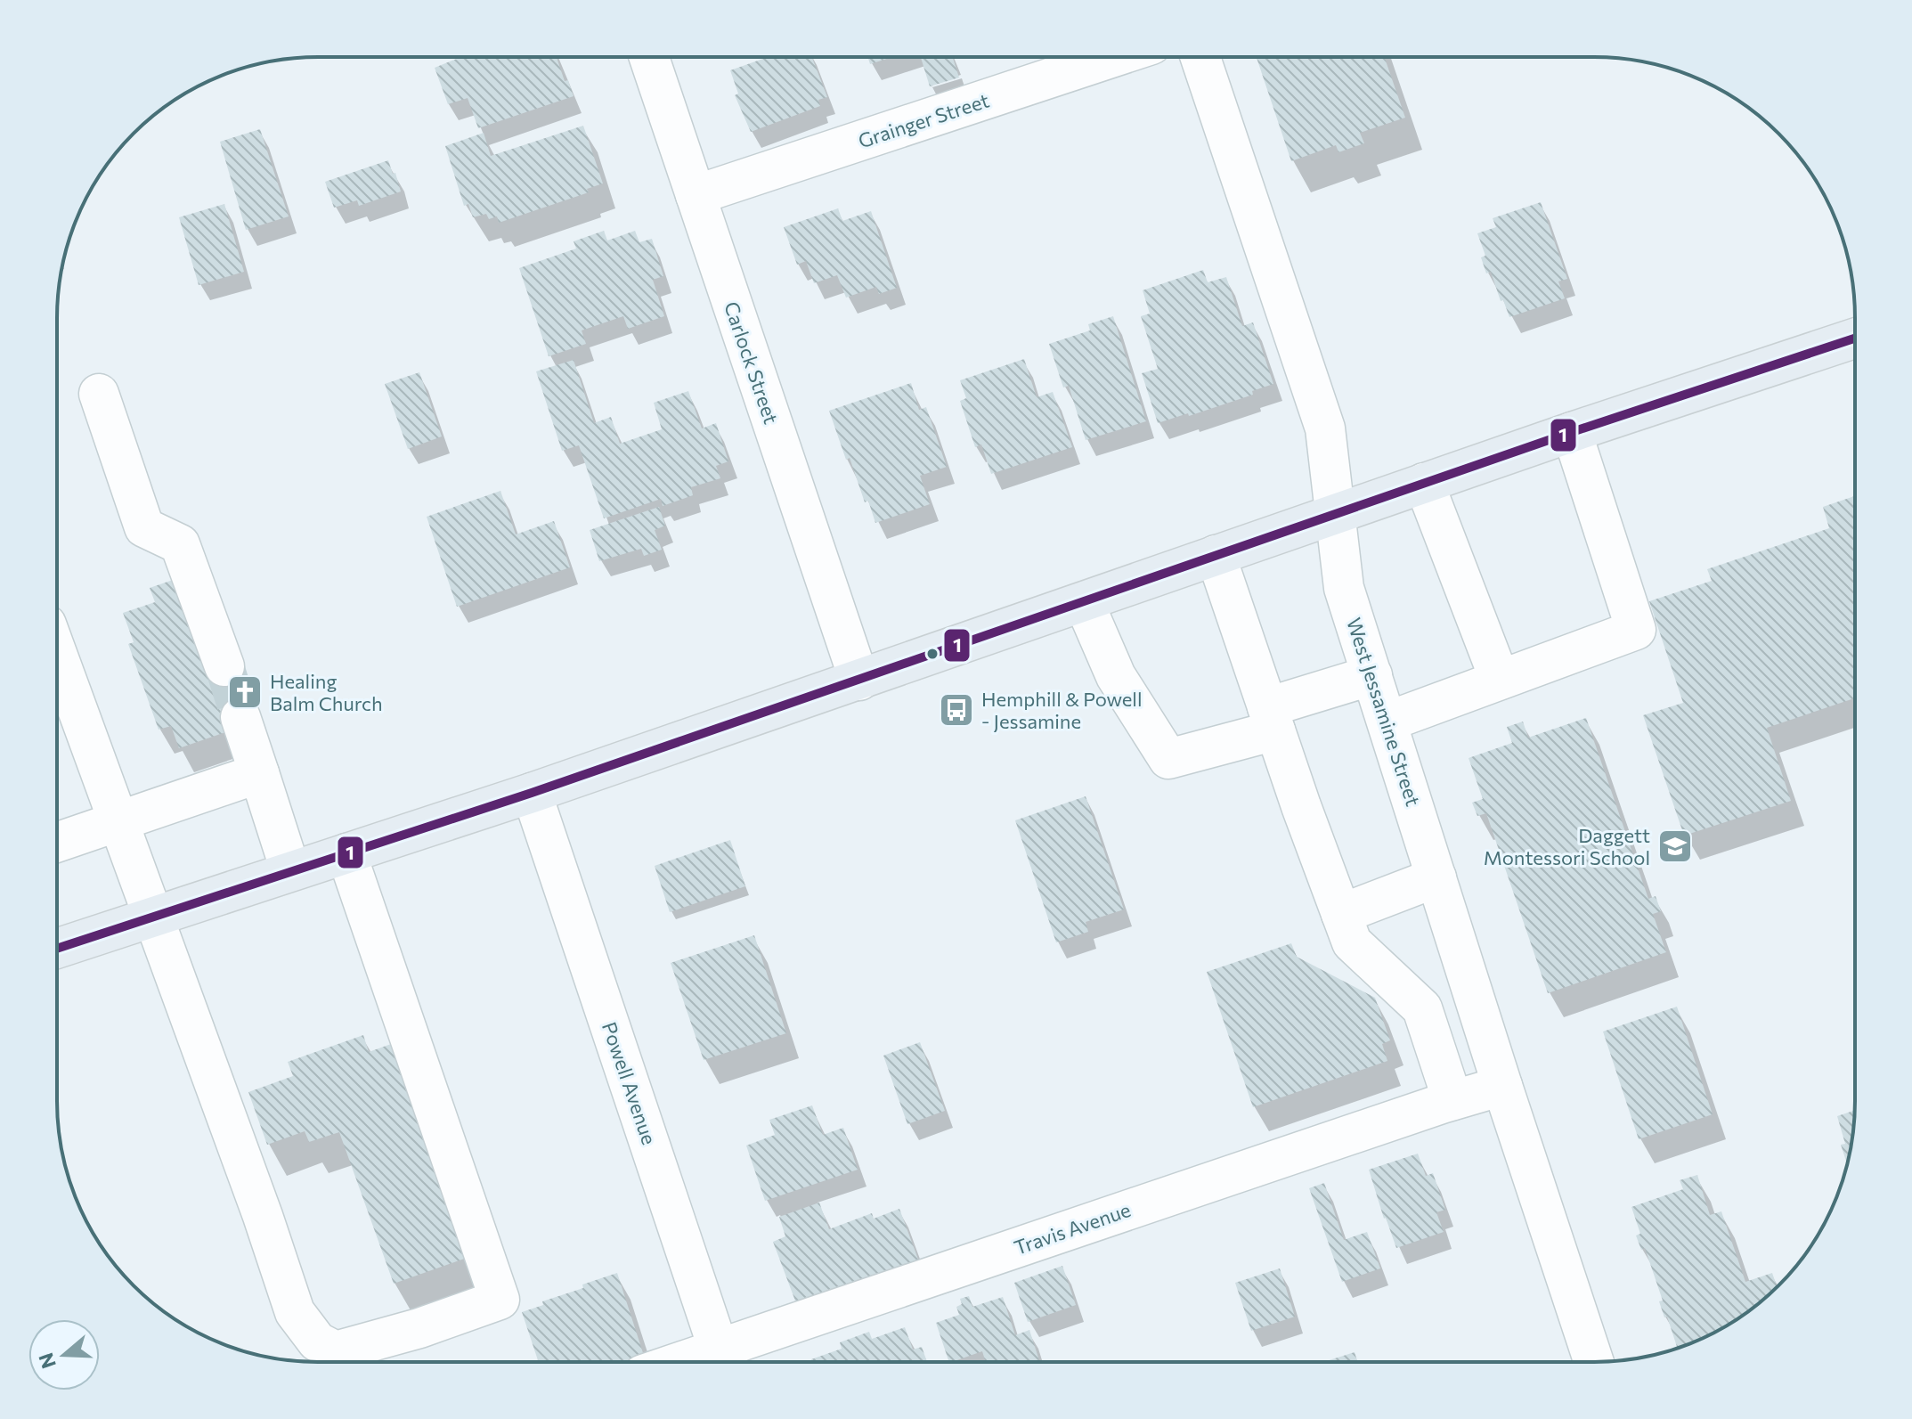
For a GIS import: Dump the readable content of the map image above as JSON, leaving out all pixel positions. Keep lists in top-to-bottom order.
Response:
{
  "streets": {
    "street": [
      "Grainger Street",
      "Carlock Street",
      "West Jessamine Street",
      "Powell Avenue",
      "Travis Avenue"
    ]
  },
  "crossings": [
    ["Grainger Street", "Carlock Street"],
    ["West Jessamine Street", "Travis Avenue"],
    ["Powell Avenue", "Travis Avenue"]
  ],
  "places": {
    "church": ["Healing Balm Church"],
    "bus stop": ["Hemphill & Powell - Jessamine"],
    "school or university": ["Daggett Montessori School"]
  },
  "lines": ["transit line 1"],
  "north": "left"
}
